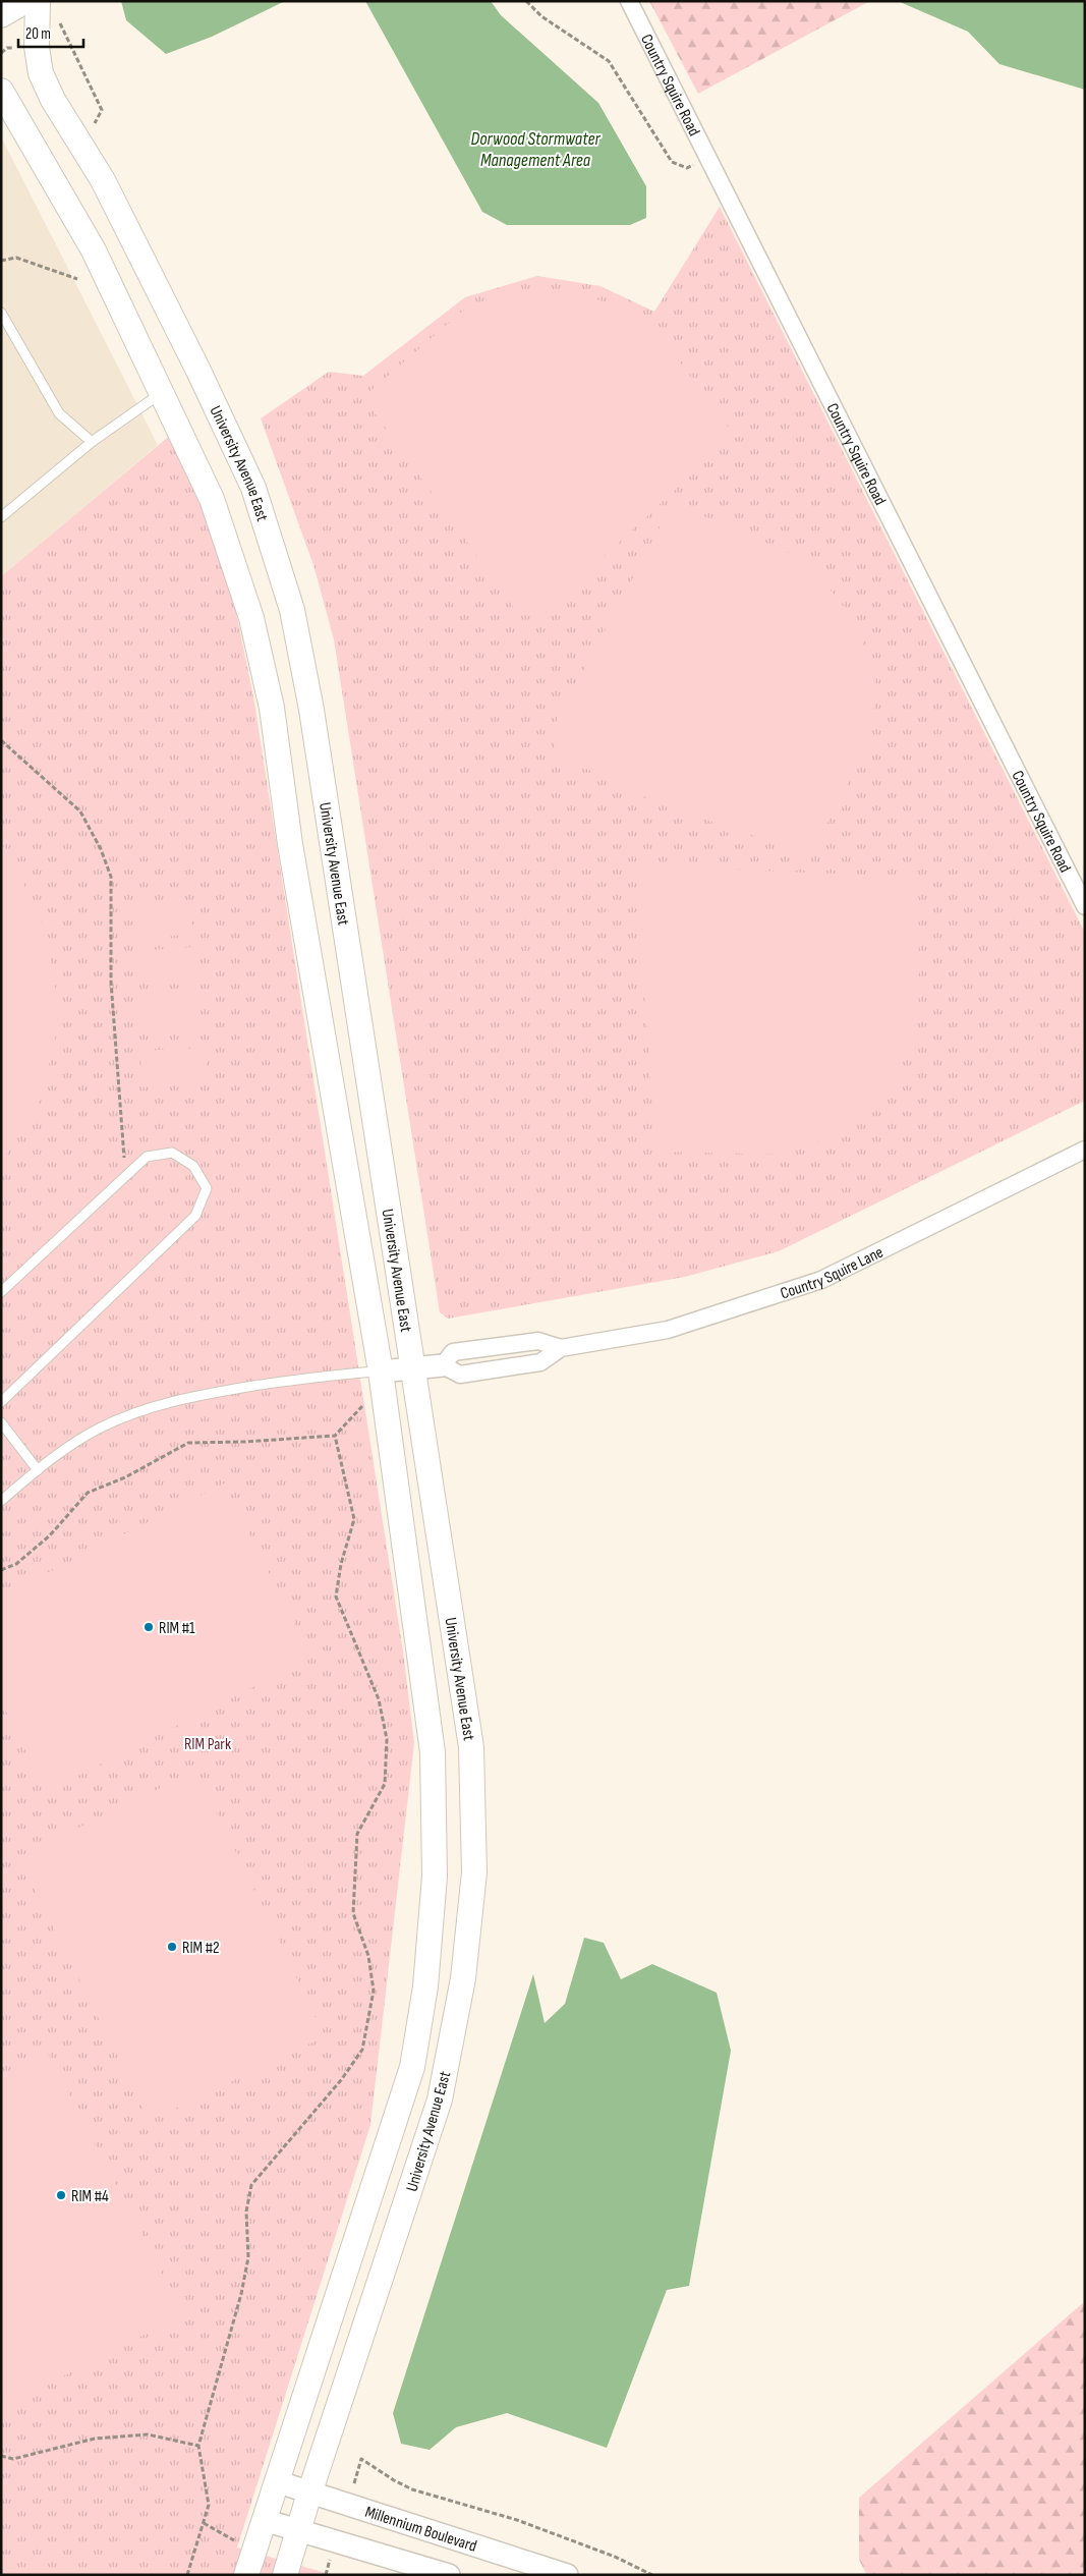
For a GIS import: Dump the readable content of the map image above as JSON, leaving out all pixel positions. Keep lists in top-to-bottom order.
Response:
{
  "streets": {
    "main road": ["University Avenue East"],
    "street": ["Country Squire Road", "Country Squire Lane", "Millennium Boulevard"]
  },
  "crossings": [
    ["University Avenue East", "Country Squire Lane"],
    ["University Avenue East", "Millennium Boulevard"]
  ],
  "water": ["Dorwood Stormwater Management Area"],
  "parks": ["RIM Park"],
  "places": ["RIM #1", "RIM #2", "RIM #4"],
  "scale_bar": "20 m"
}
